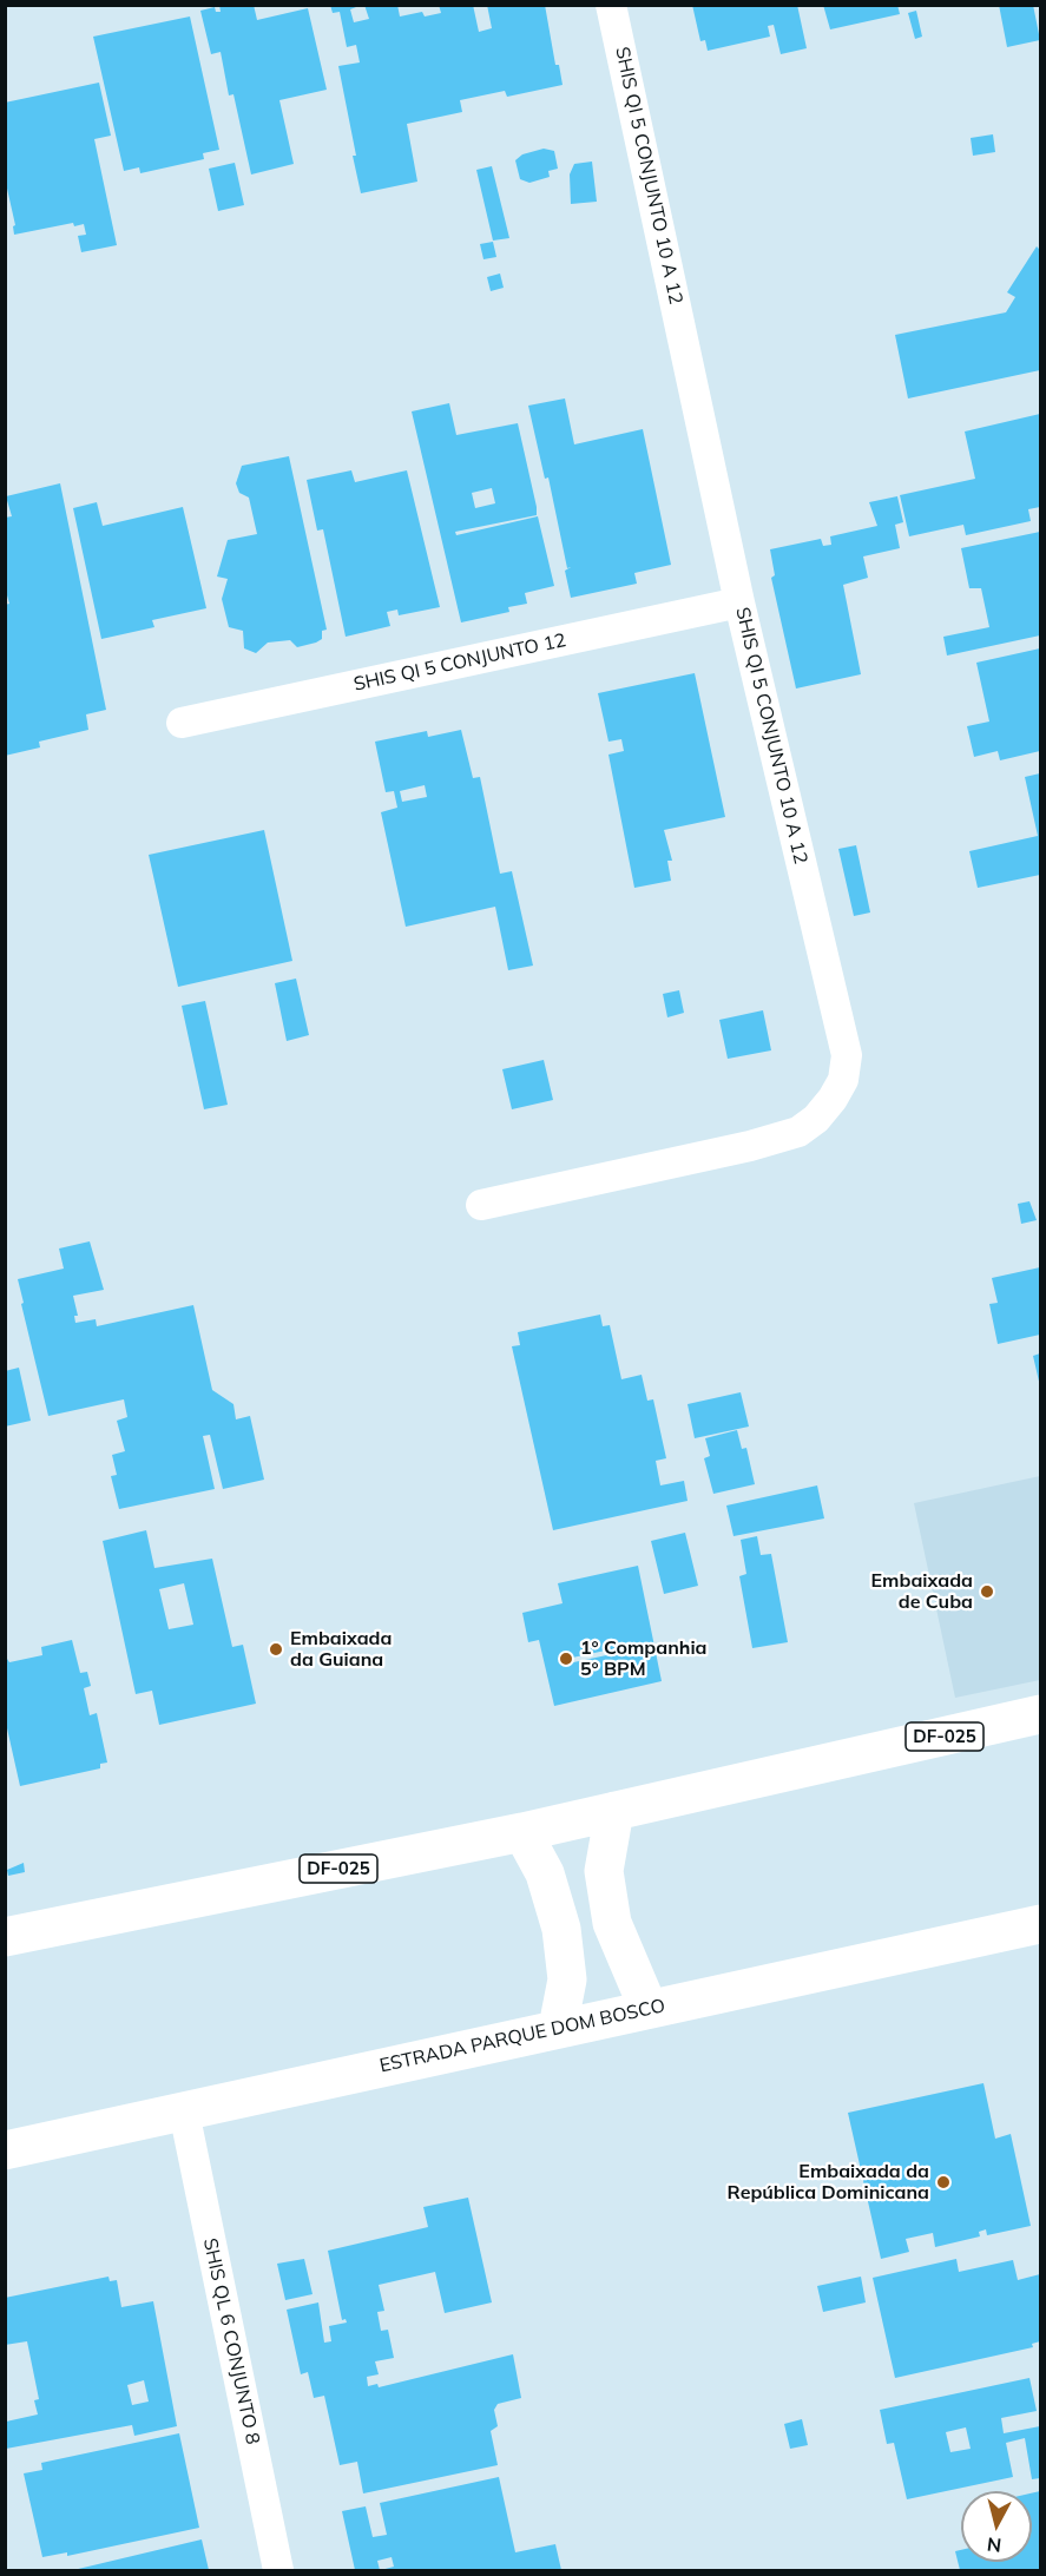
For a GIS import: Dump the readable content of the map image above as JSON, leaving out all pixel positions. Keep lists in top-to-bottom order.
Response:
{
  "streets": {
    "main road": ["DF-025", "ESTRADA PARQUE DOM BOSCO"],
    "street": ["SHIS QI 5 CONJUNTO 10 A 12", "SHIS QI 5 CONJUNTO 12", "SHIS QL 6 CONJUNTO 8"]
  },
  "crossings": [
    ["SHIS QI 5 CONJUNTO 10 A 12", "SHIS QI 5 CONJUNTO 12"],
    ["ESTRADA PARQUE DOM BOSCO", "SHIS QL 6 CONJUNTO 8"]
  ],
  "places": [
    "Embaixada de Cuba",
    "Embaixada da Guiana",
    "1° Companhia 5° BPM",
    "Embaixada da República Dominicana"
  ],
  "north": "bottom"
}
